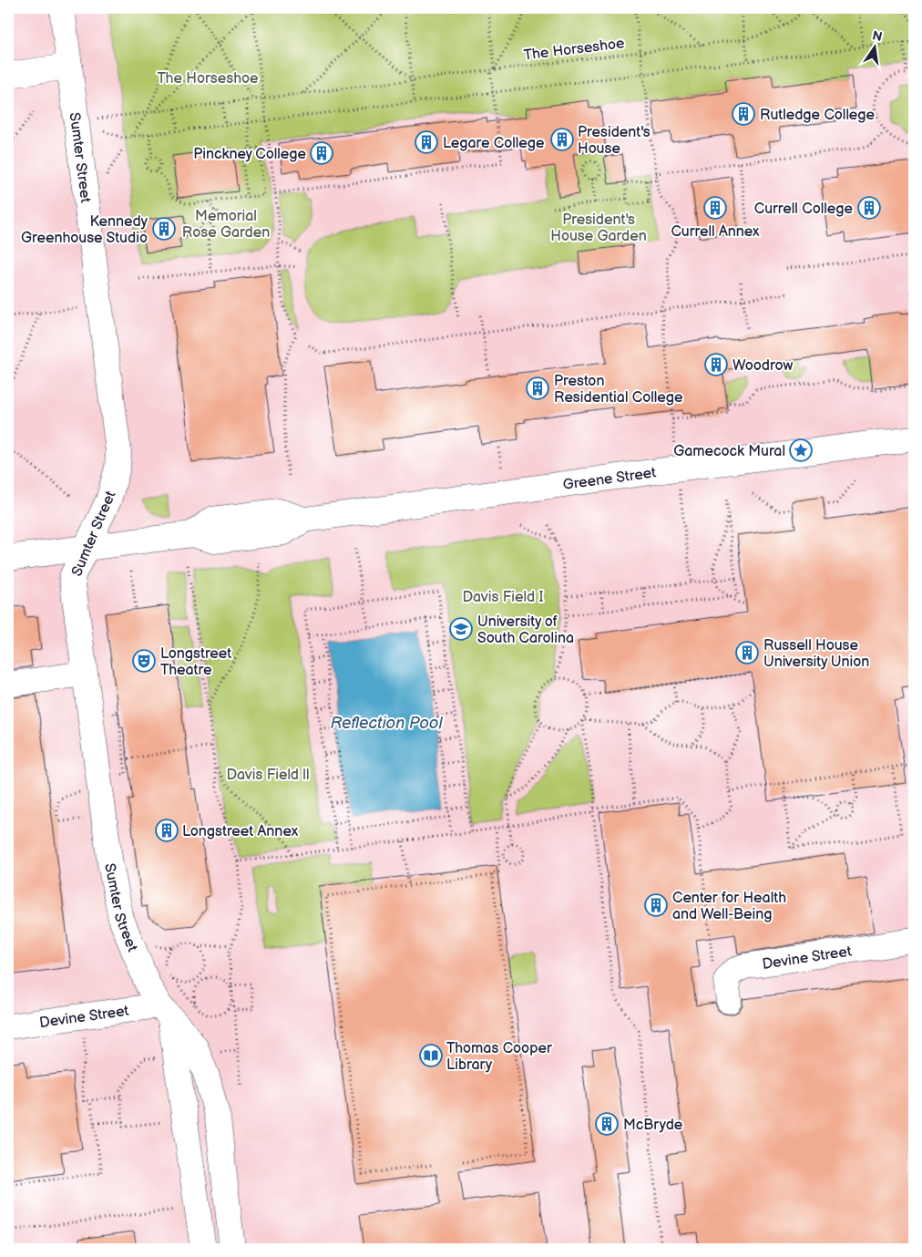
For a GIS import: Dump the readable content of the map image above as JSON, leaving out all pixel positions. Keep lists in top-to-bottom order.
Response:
{
  "streets": {
    "street": ["Sumter Street", "Greene Street", "Devine Street"],
    "path": ["The Horseshoe"]
  },
  "crossings": [
    ["Sumter Street", "Greene Street"],
    ["Sumter Street", "Devine Street"]
  ],
  "water": ["Reflection Pool"],
  "parks": [
    "The Horseshoe",
    "Memorial Rose Garden",
    "President's House Garden",
    "Davis Field I",
    "Davis Field ll"
  ],
  "places": {
    "building": [
      "Rutledge College",
      "President's House",
      "Legare College",
      "Pinckney College",
      "Currell Annex",
      "Currell College",
      "Kennedy Greenhouse Studio",
      "Woodrow",
      "Preston Residential College",
      "Russell House University Union",
      "Longstreet Annex",
      "Center for Health and Well-Being",
      "McBryde"
    ],
    "place": ["Gamecock Mural"],
    "school or university": ["University of South Carolina"],
    "theatre": ["Longstreet Theatre"],
    "library": ["Thomas Cooper Library"]
  },
  "north": "top"
}
